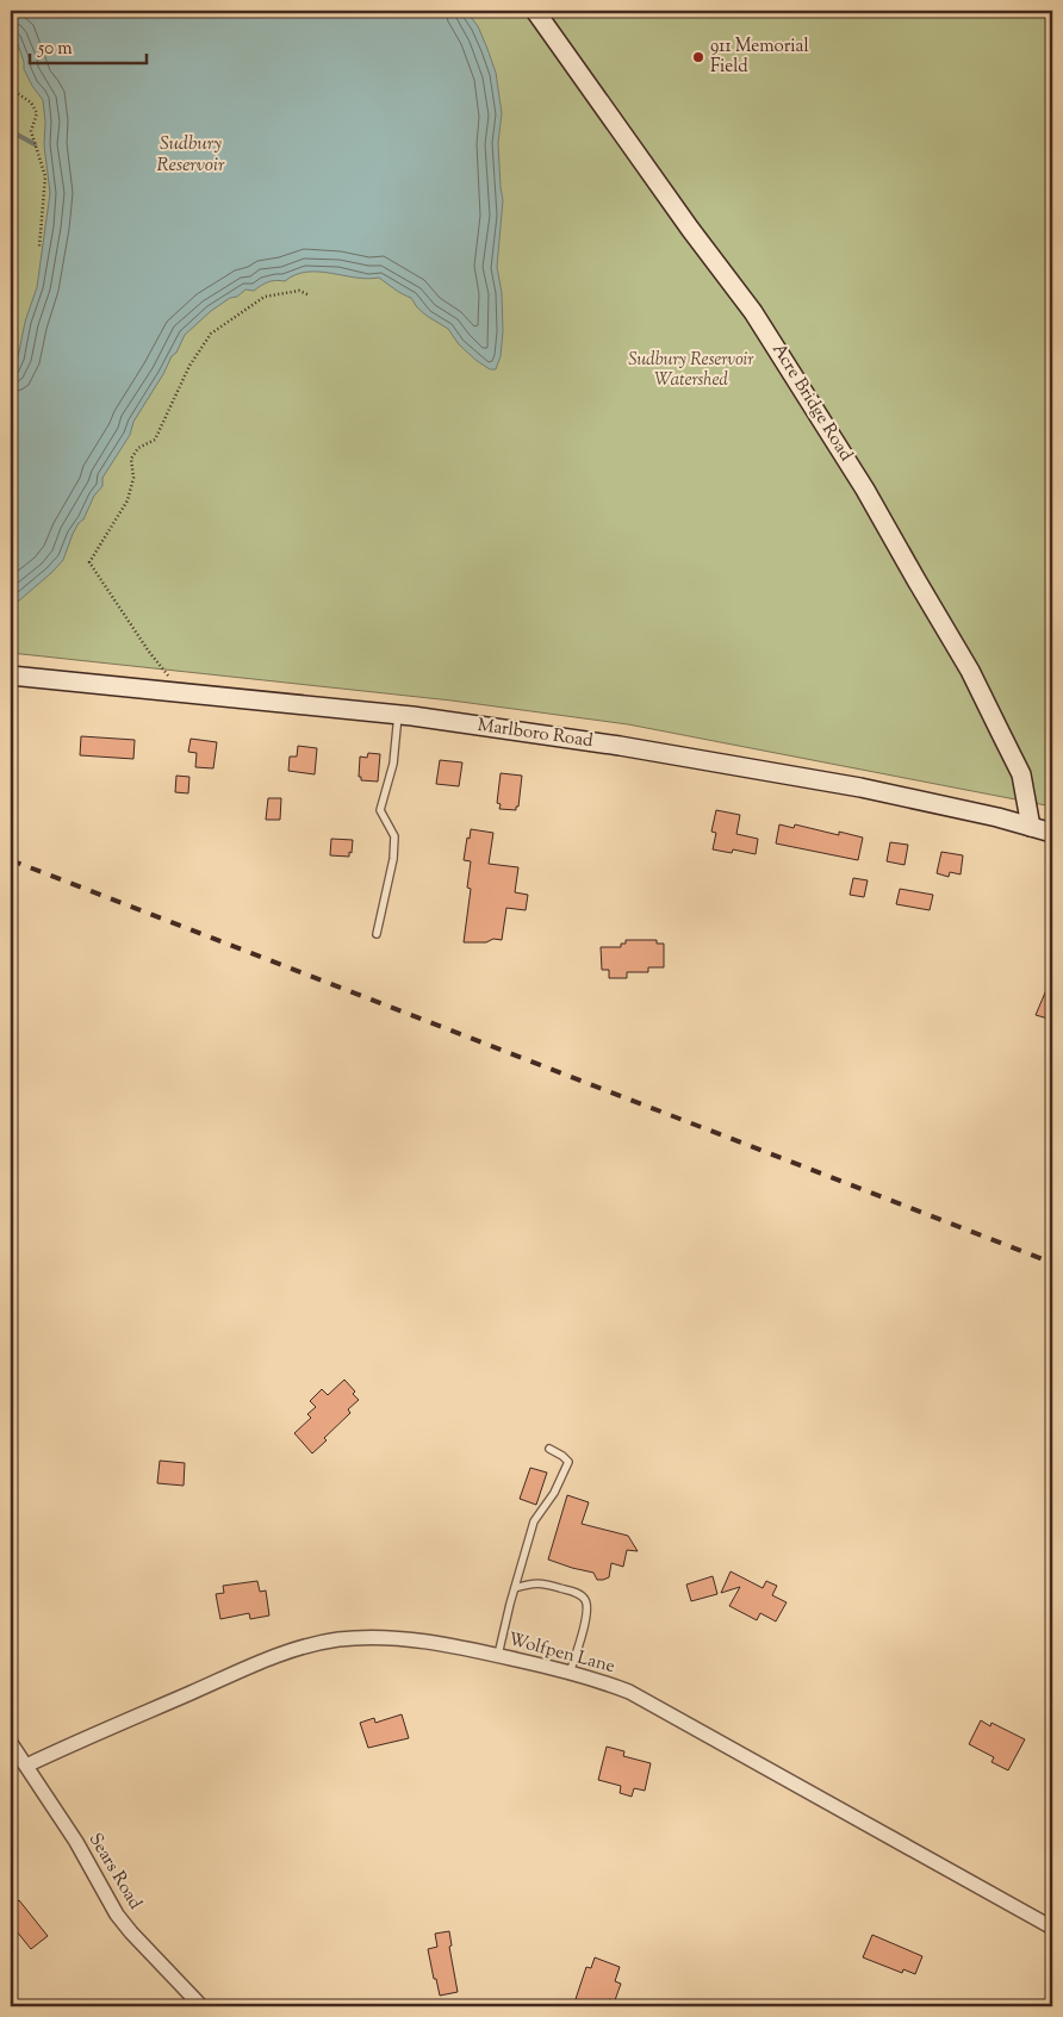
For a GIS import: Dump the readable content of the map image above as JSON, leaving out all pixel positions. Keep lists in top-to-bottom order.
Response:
{
  "streets": {
    "main road": ["Acre Bridge Road", "Marlboro Road"],
    "street": ["Wolfpen Lane", "Sears Road"]
  },
  "crossings": [
    ["Acre Bridge Road", "Marlboro Road"],
    ["Wolfpen Lane", "Sears Road"]
  ],
  "water": ["Sudbury Reservoir"],
  "parks": ["Sudbury Reservoir Watershed"],
  "places": ["911 Memorial Field"],
  "scale_bar": "50 m"
}
